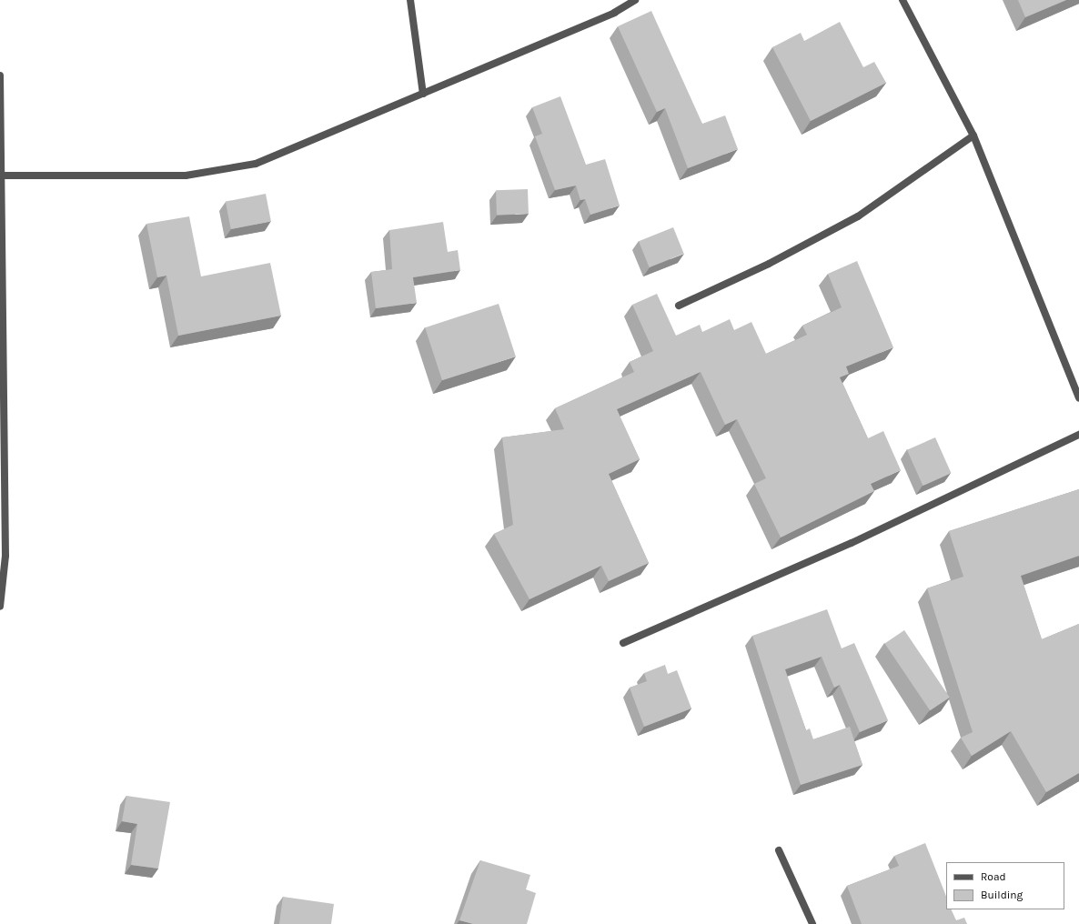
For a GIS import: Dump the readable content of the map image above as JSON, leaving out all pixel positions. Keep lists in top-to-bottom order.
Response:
{
  "legend": ["Road", "Building"]
}
